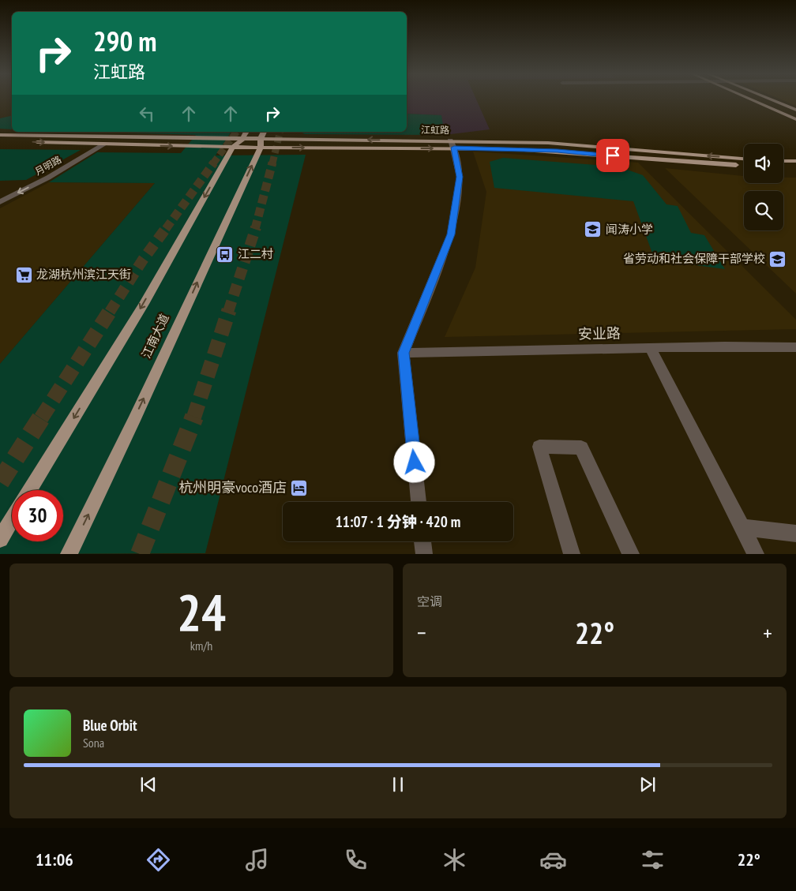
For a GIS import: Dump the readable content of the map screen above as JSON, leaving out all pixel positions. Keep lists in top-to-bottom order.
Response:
{
  "streets": {
    "main road": ["江虹路", "江南大道"],
    "street": ["月明路", "安业路"]
  },
  "crossings": [
    ["江虹路", "月明路"],
    ["江虹路", "江南大道"]
  ],
  "one_way": ["月明路"],
  "places": {
    "school or university": ["闻涛小学", "省劳动和社会保障干部学校"],
    "bus stop": ["江二村"],
    "supermarket": ["龙湖杭州滨江天街"],
    "hotel": ["杭州明豪voco酒店"]
  },
  "page": {
    "turn": ["290 m", "江虹路"],
    "limit": "30",
    "trip": "11:07 · 1 分钟 · 420 m",
    "tile": [
      ["24", "km/h"],
      "空调"
    ],
    "heat": ["−", "22°", "+"],
    "song": ["Blue Orbit", "Sona"],
    "tabs": ["11:06", "22°"]
  }
}
